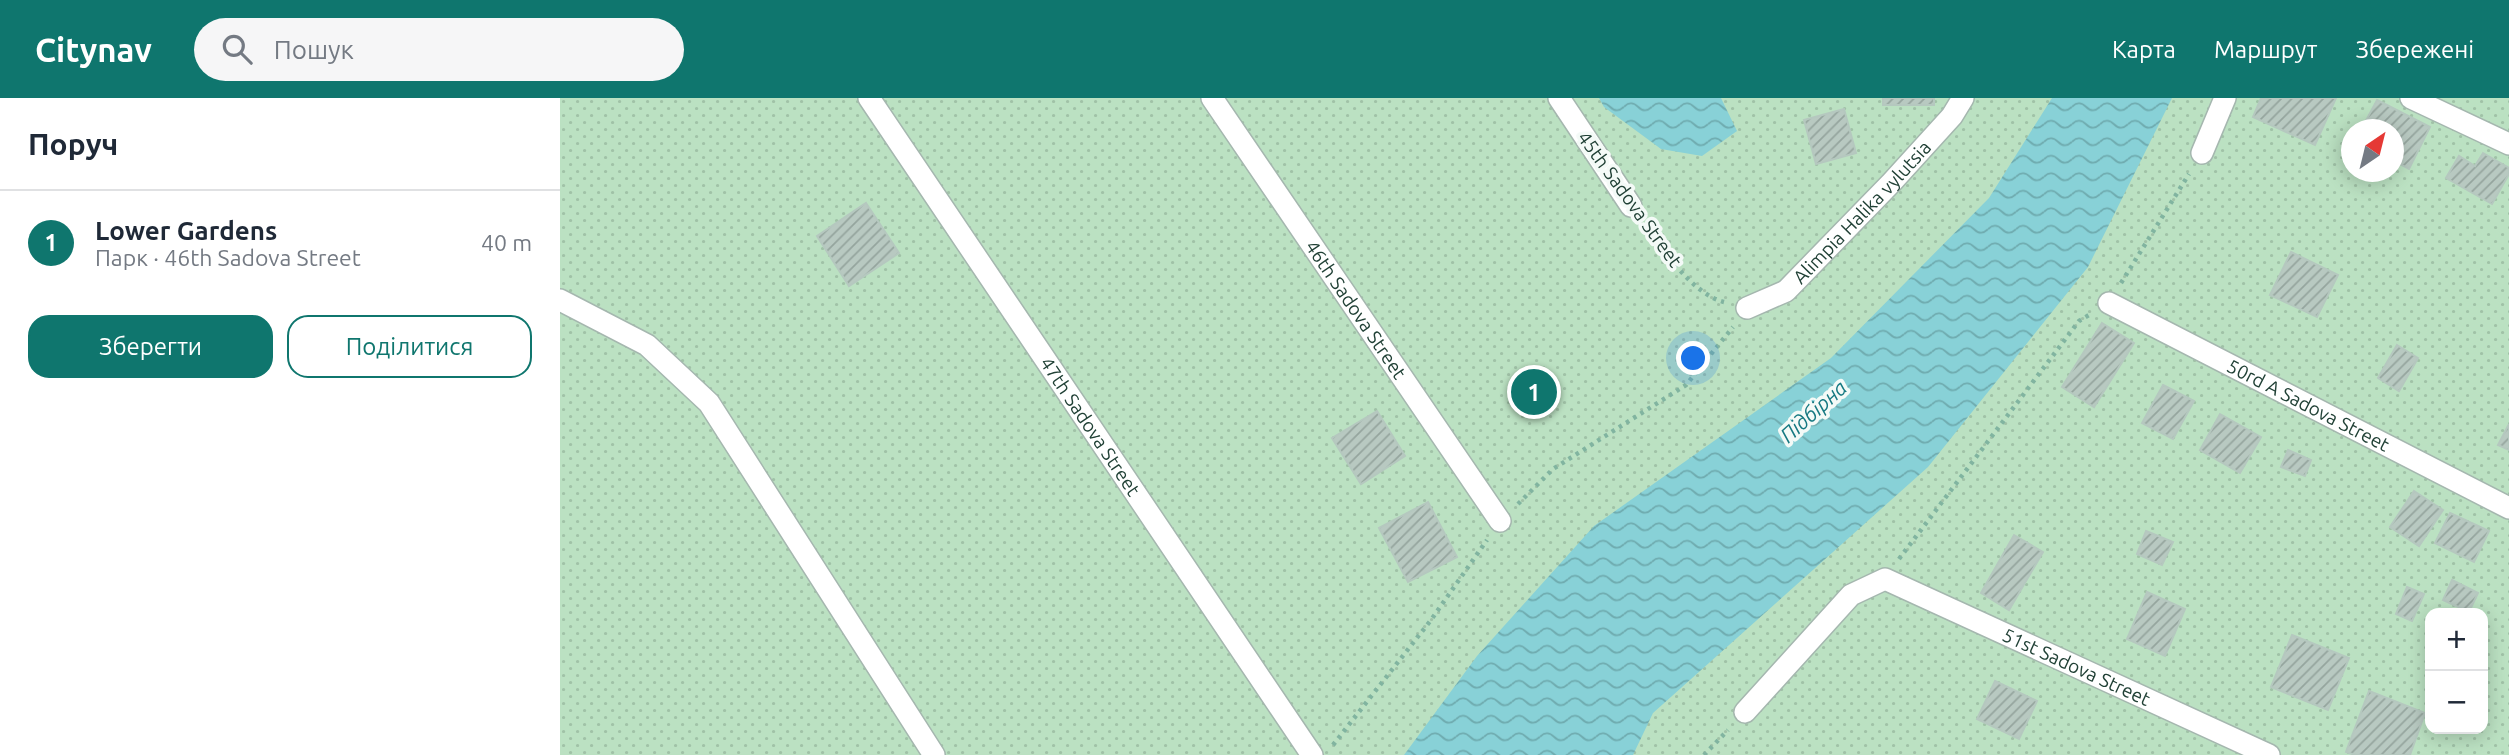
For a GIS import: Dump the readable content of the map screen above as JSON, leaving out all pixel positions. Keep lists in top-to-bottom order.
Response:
{
  "streets": {
    "street": [
      "45th Sadova Street",
      "Alimpia Halika vylutsia",
      "46th Sadova Street",
      "50rd A Sadova Street",
      "47th Sadova Street",
      "51st Sadova Street"
    ]
  },
  "crossings": [
    ["45th Sadova Street", "Alimpia Halika vylutsia"]
  ],
  "water": ["Підбірна"],
  "north": "top right",
  "page": {
    "header": "Citynav",
    "search": "Пошук",
    "nav": ["Карта", "Маршрут", "Збережені"],
    "heading": "Поруч",
    "list": [
      {
        "mark": "1",
        "name": "Lower Gardens",
        "note": "Парк · 46th Sadova Street",
        "value": "40 m"
      }
    ],
    "buttons": ["Зберегти", "Поділитися"],
    "pins": "1",
    "map_buttons": ["+", "−"]
  }
}
